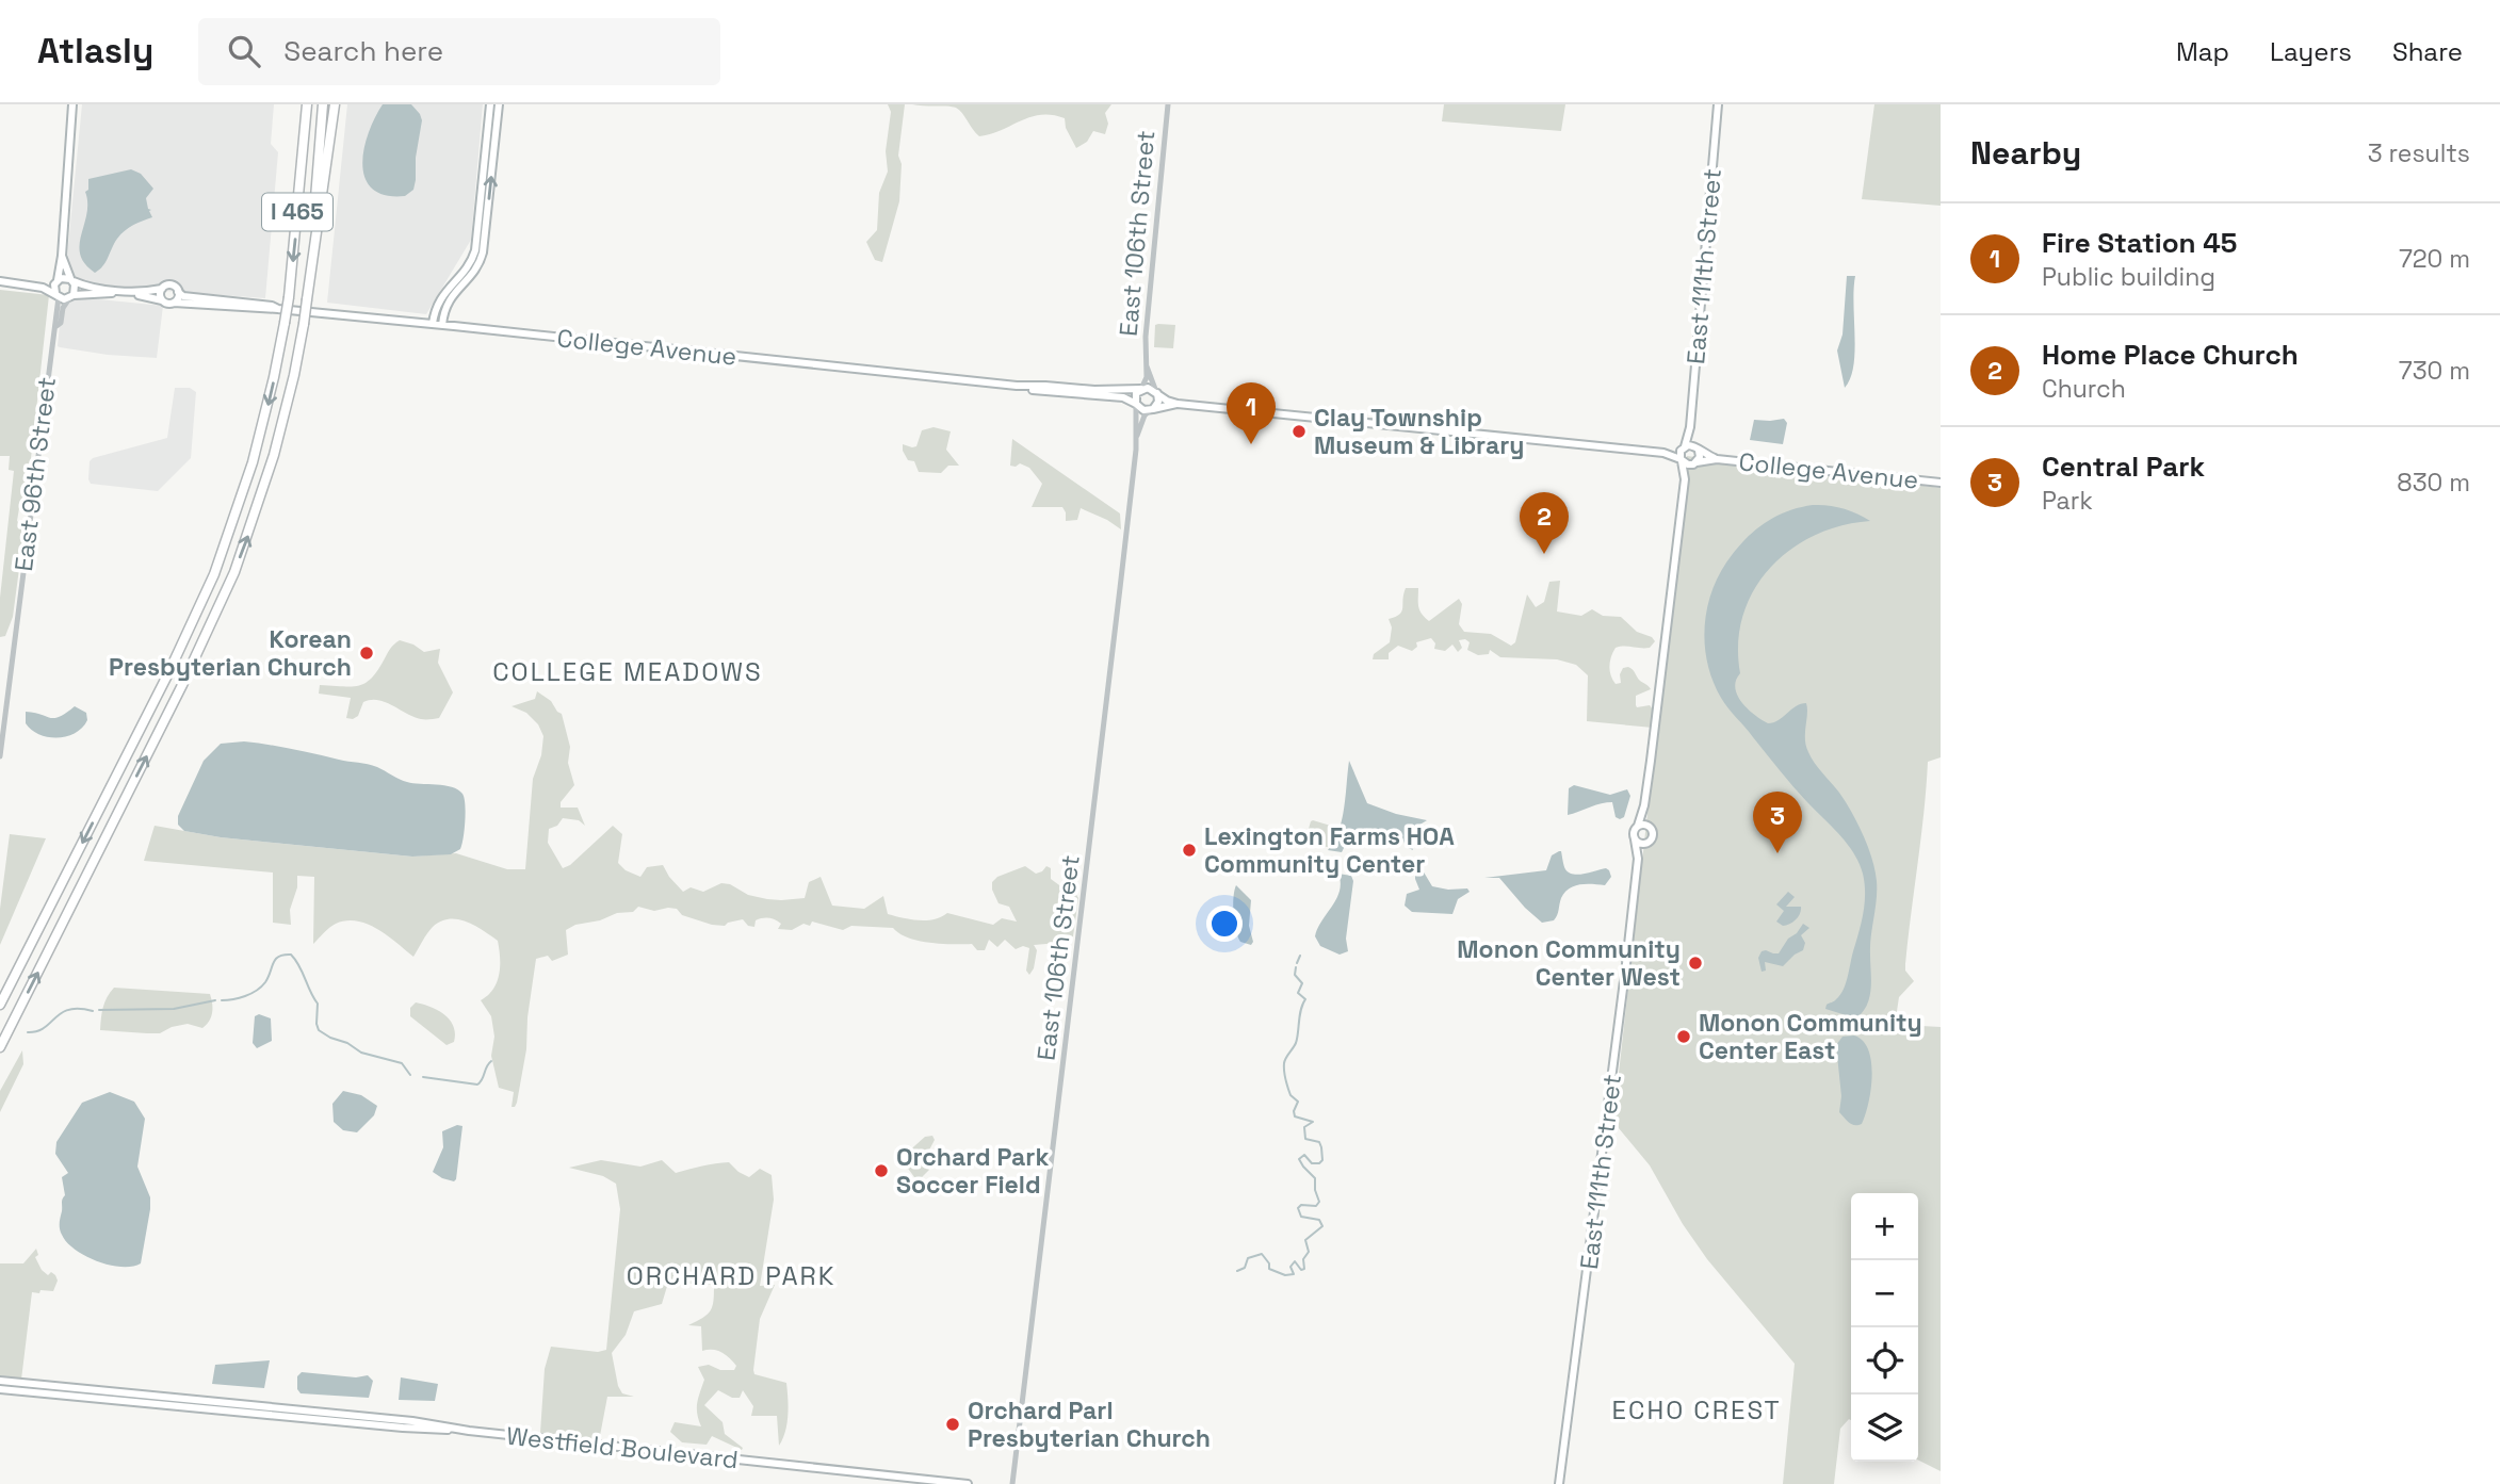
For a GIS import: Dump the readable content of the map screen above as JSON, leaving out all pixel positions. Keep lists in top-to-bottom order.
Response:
{
  "streets": {
    "highway": ["I 465"],
    "main road": ["East 111th Street", "College Avenue", "Westfield Boulevard"],
    "street": ["East 106th Street", "East 96th Street"]
  },
  "crossings": [
    ["East 106th Street", "College Avenue"],
    ["East 111th Street", "College Avenue"]
  ],
  "districts": ["COLLEGE MEADOWS", "ORCHARD PARK", "ECHO CREST"],
  "places": [
    "Clay Township Museum & Library",
    "Korean Presbyterian Church",
    "Lexington Farms HOA Community Center",
    "Monon Community Center West",
    "Monon Community Center East",
    "Orchard Park Soccer Field",
    "Orchard Parl Presbyterian Church"
  ],
  "page": {
    "header": "Atlasly",
    "search": "Search here",
    "nav": ["Map", "Layers", "Share"],
    "heading": ["Nearby", "3 results"],
    "list": [
      {
        "mark": "1",
        "name": "Fire Station 45",
        "note": "Public building",
        "value": "720 m"
      },
      {
        "mark": "2",
        "name": "Home Place Church",
        "note": "Church",
        "value": "730 m"
      },
      {
        "mark": "3",
        "name": "Central Park",
        "note": "Park",
        "value": "830 m"
      }
    ],
    "pins": ["1", "2", "3"],
    "map_buttons": ["+", "−"]
  }
}
